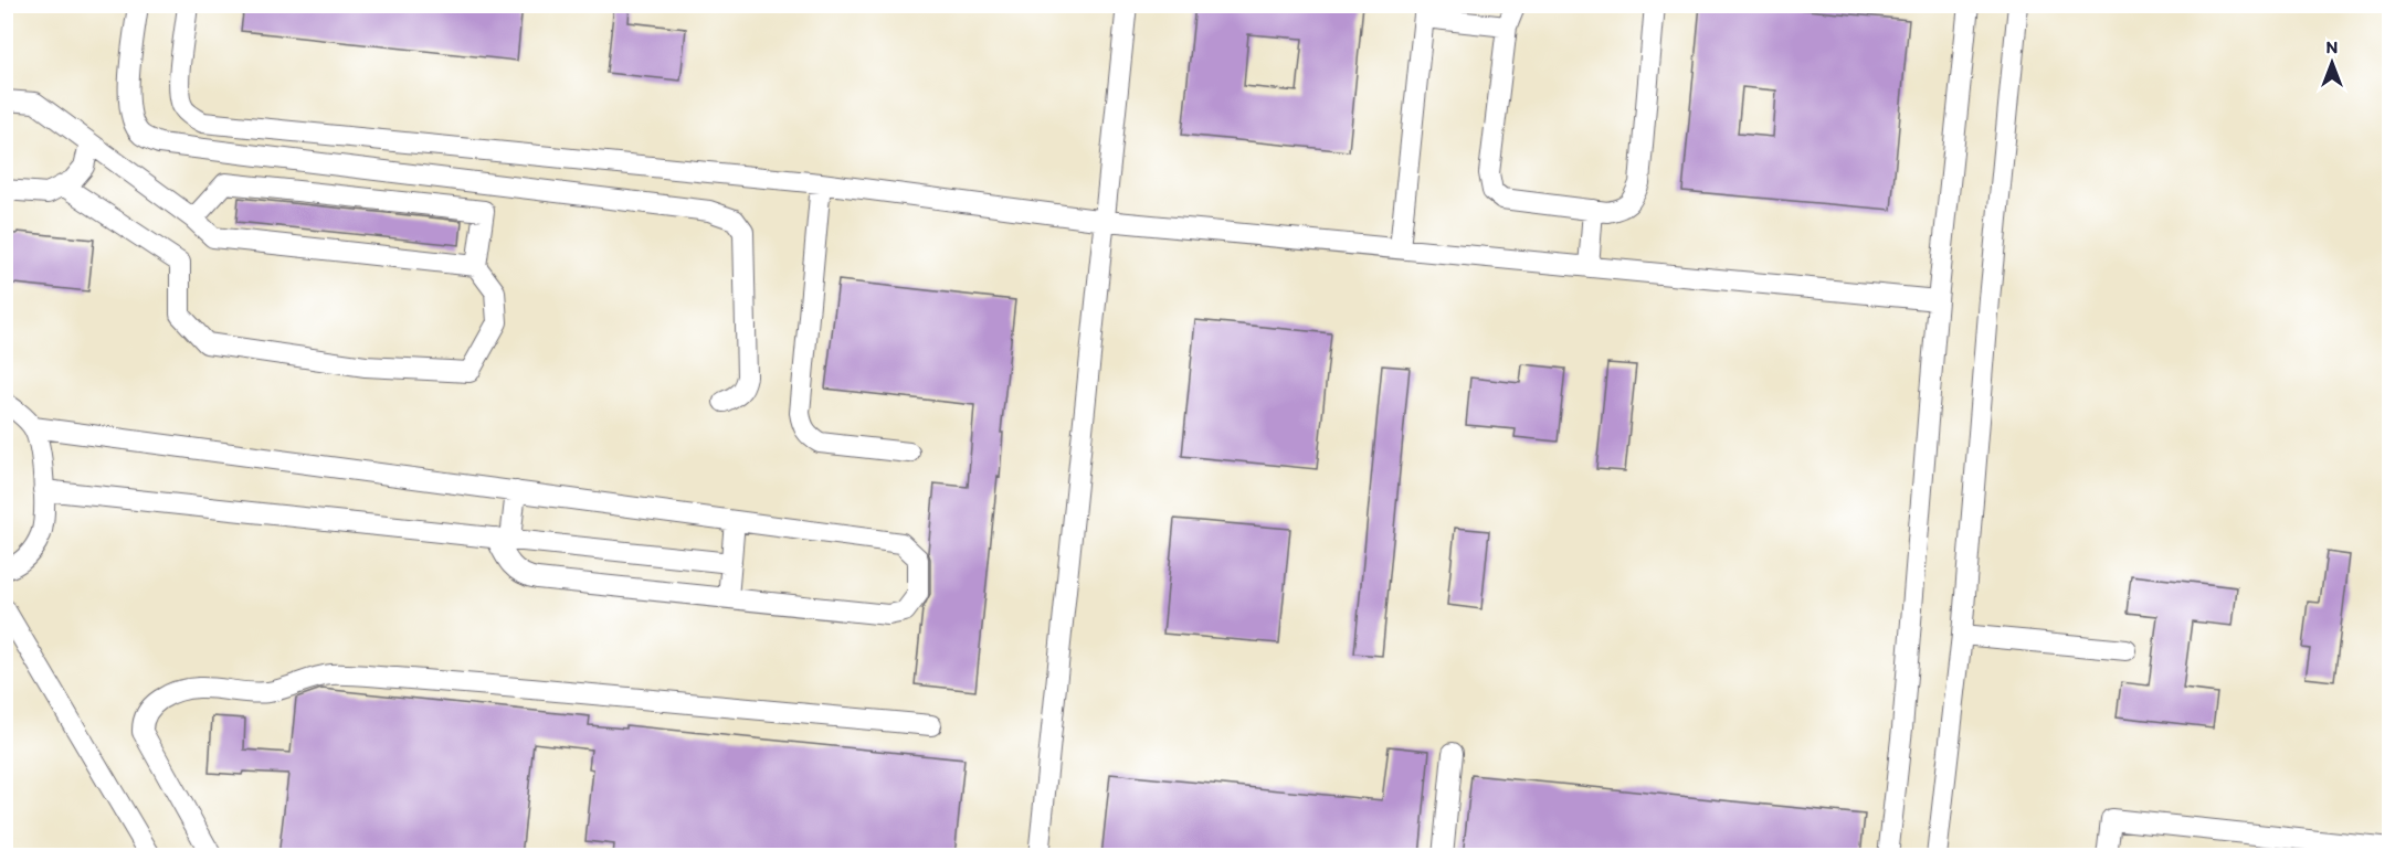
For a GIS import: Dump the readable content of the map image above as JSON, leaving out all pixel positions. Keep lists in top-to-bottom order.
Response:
{
  "north": "top"
}
